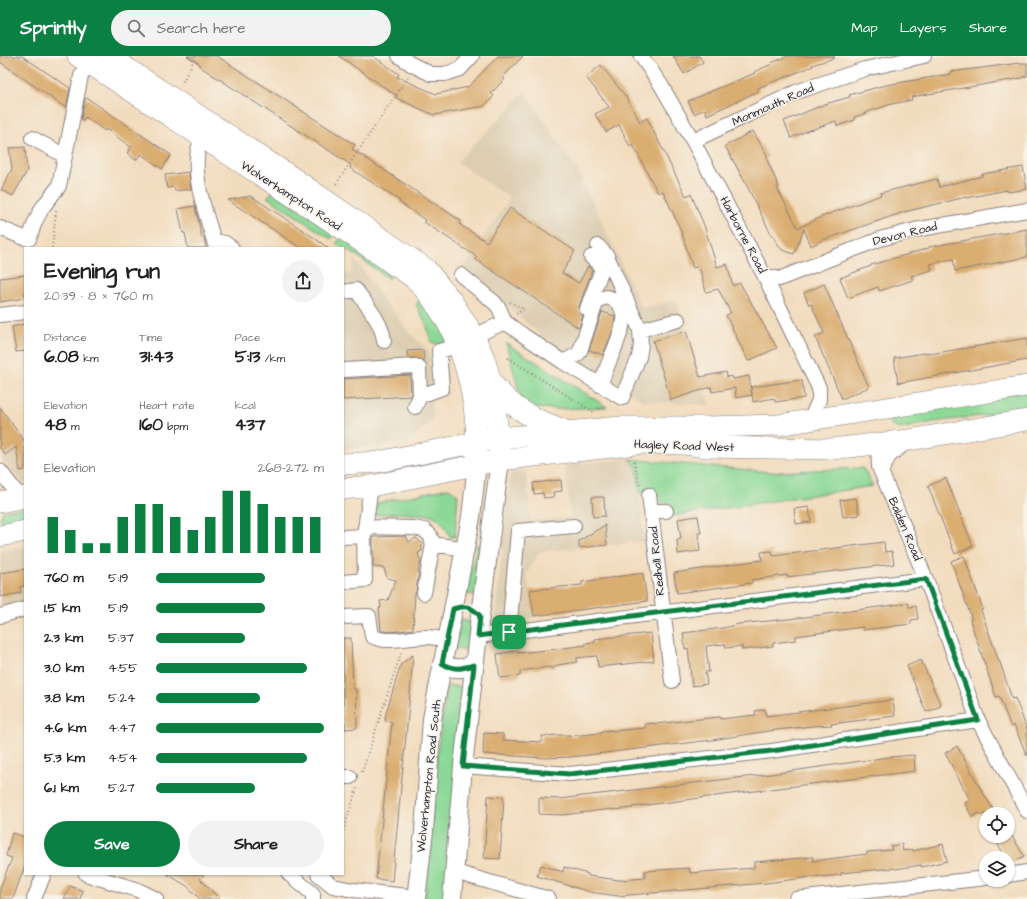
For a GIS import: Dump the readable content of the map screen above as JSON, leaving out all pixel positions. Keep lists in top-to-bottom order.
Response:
{
  "streets": {
    "highway": ["Wolverhampton Road", "Hagley Road West"],
    "main road": ["Wolverhampton Road South"],
    "street": [
      "Monmouth Road",
      "Devon Road",
      "Harborne Road",
      "Balden Road",
      "Redhall Road"
    ]
  },
  "crossings": [
    ["Monmouth Road", "Harborne Road"],
    ["Wolverhampton Road", "Hagley Road West"],
    ["Wolverhampton Road", "Wolverhampton Road South"],
    ["Devon Road", "Harborne Road"],
    ["Harborne Road", "Hagley Road West"],
    ["Hagley Road West", "Balden Road"],
    ["Hagley Road West", "Wolverhampton Road South"]
  ],
  "page": {
    "header": "Sprintly",
    "search": "Search here",
    "nav": ["Map", "Layers", "Share"],
    "heading": ["Evening run", "20:39 · 8 × 760 m"],
    "stats": [
      ["Distance", "6.08 km"],
      ["Time", "31:43"],
      ["Pace", "5:13 /km"],
      ["Elevation", "48 m"],
      ["Heart rate", "160 bpm"],
      ["kcal", "437"]
    ],
    "chart": ["Elevation", "268–272 m"],
    "list": [
      {
        "name": "760 m",
        "note": "5:19"
      },
      {
        "name": "1.5 km",
        "note": "5:19"
      },
      {
        "name": "2.3 km",
        "note": "5:37"
      },
      {
        "name": "3.0 km",
        "note": "4:55"
      },
      {
        "name": "3.8 km",
        "note": "5:24"
      },
      {
        "name": "4.6 km",
        "note": "4:47"
      },
      {
        "name": "5.3 km",
        "note": "4:54"
      },
      {
        "name": "6.1 km",
        "note": "5:27"
      }
    ],
    "buttons": ["Save", "Share"]
  }
}
